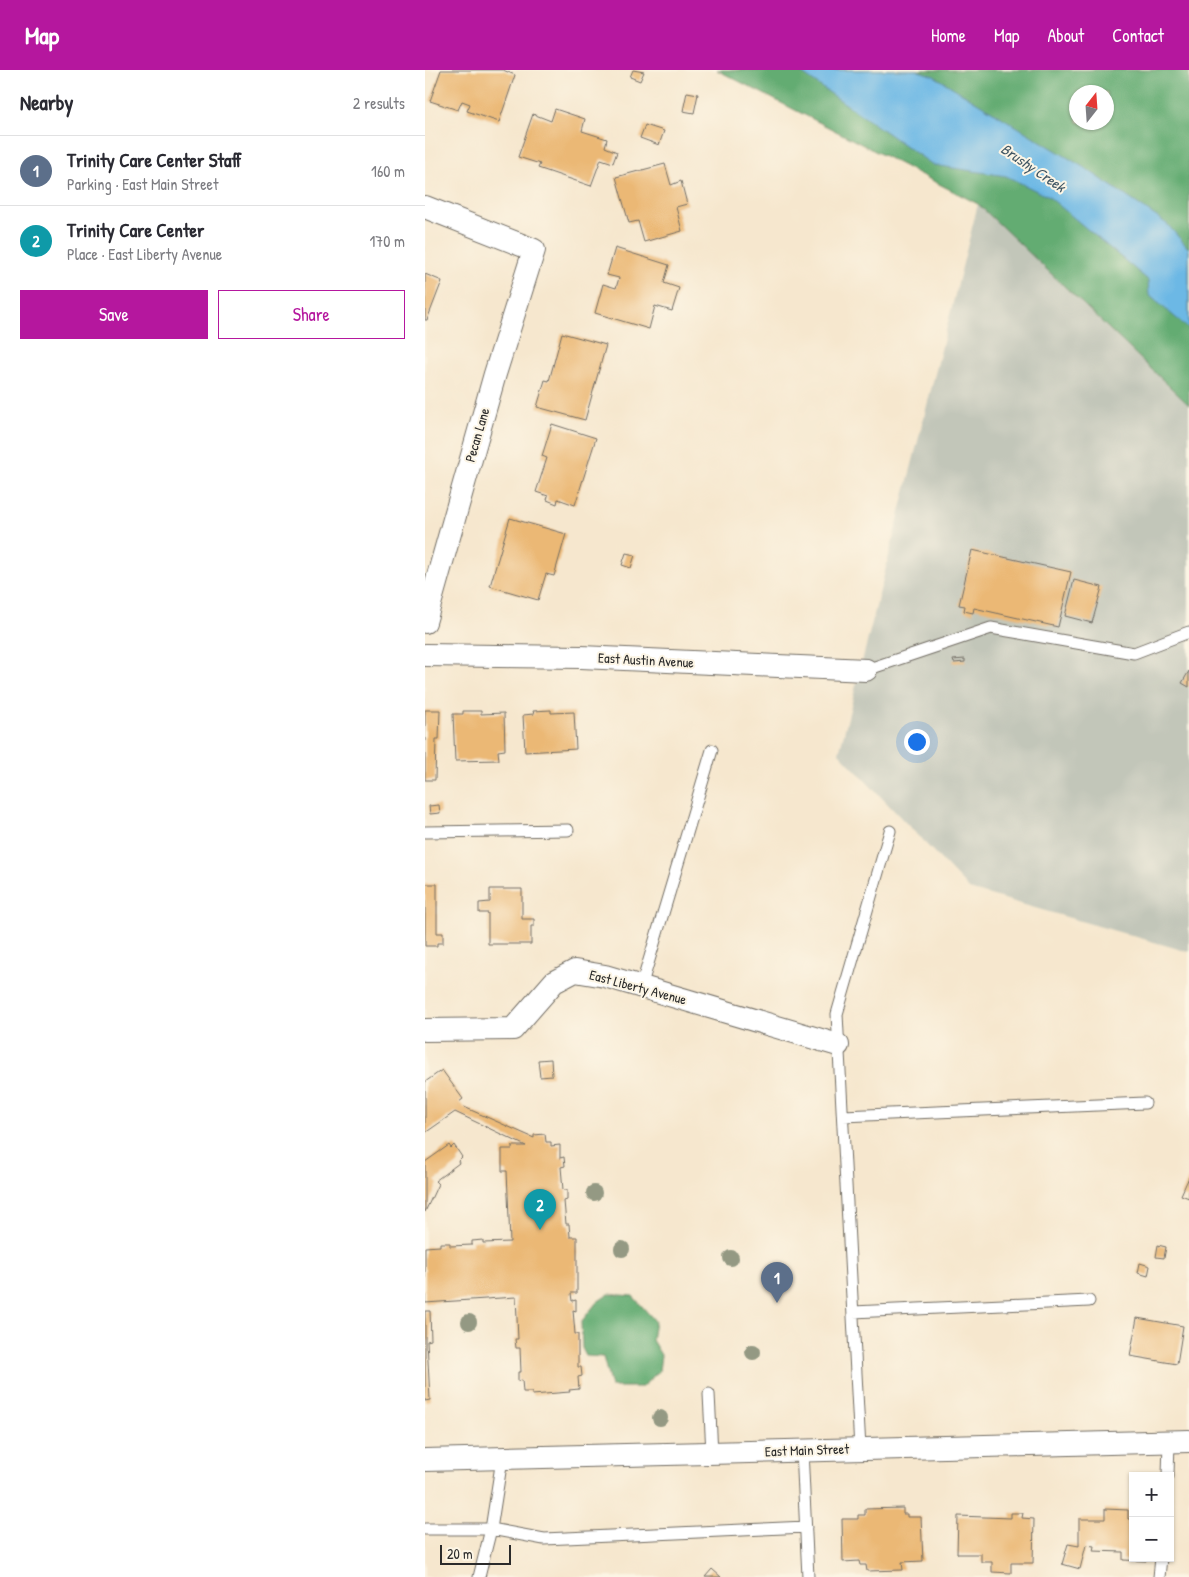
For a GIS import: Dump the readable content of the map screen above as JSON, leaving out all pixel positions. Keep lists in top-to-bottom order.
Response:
{
  "streets": {
    "street": [
      "Pecan Lane",
      "East Austin Avenue",
      "East Liberty Avenue",
      "East Main Street"
    ]
  },
  "water": ["Brushy Creek"],
  "scale_bar": "20 m",
  "north": "top",
  "page": {
    "header": "Map",
    "nav": [
      "Home",
      "Map",
      "About",
      "Contact"
    ],
    "heading": ["Nearby", "2 results"],
    "list": [
      {
        "mark": "1",
        "name": "Trinity Care Center Staff",
        "note": "Parking · East Main Street",
        "value": "160 m"
      },
      {
        "mark": "2",
        "name": "Trinity Care Center",
        "note": "Place · East Liberty Avenue",
        "value": "170 m"
      }
    ],
    "buttons": ["Save", "Share"],
    "pins": ["2", "1"],
    "map_buttons": ["+", "−"],
    "scale": "20 m"
  }
}
